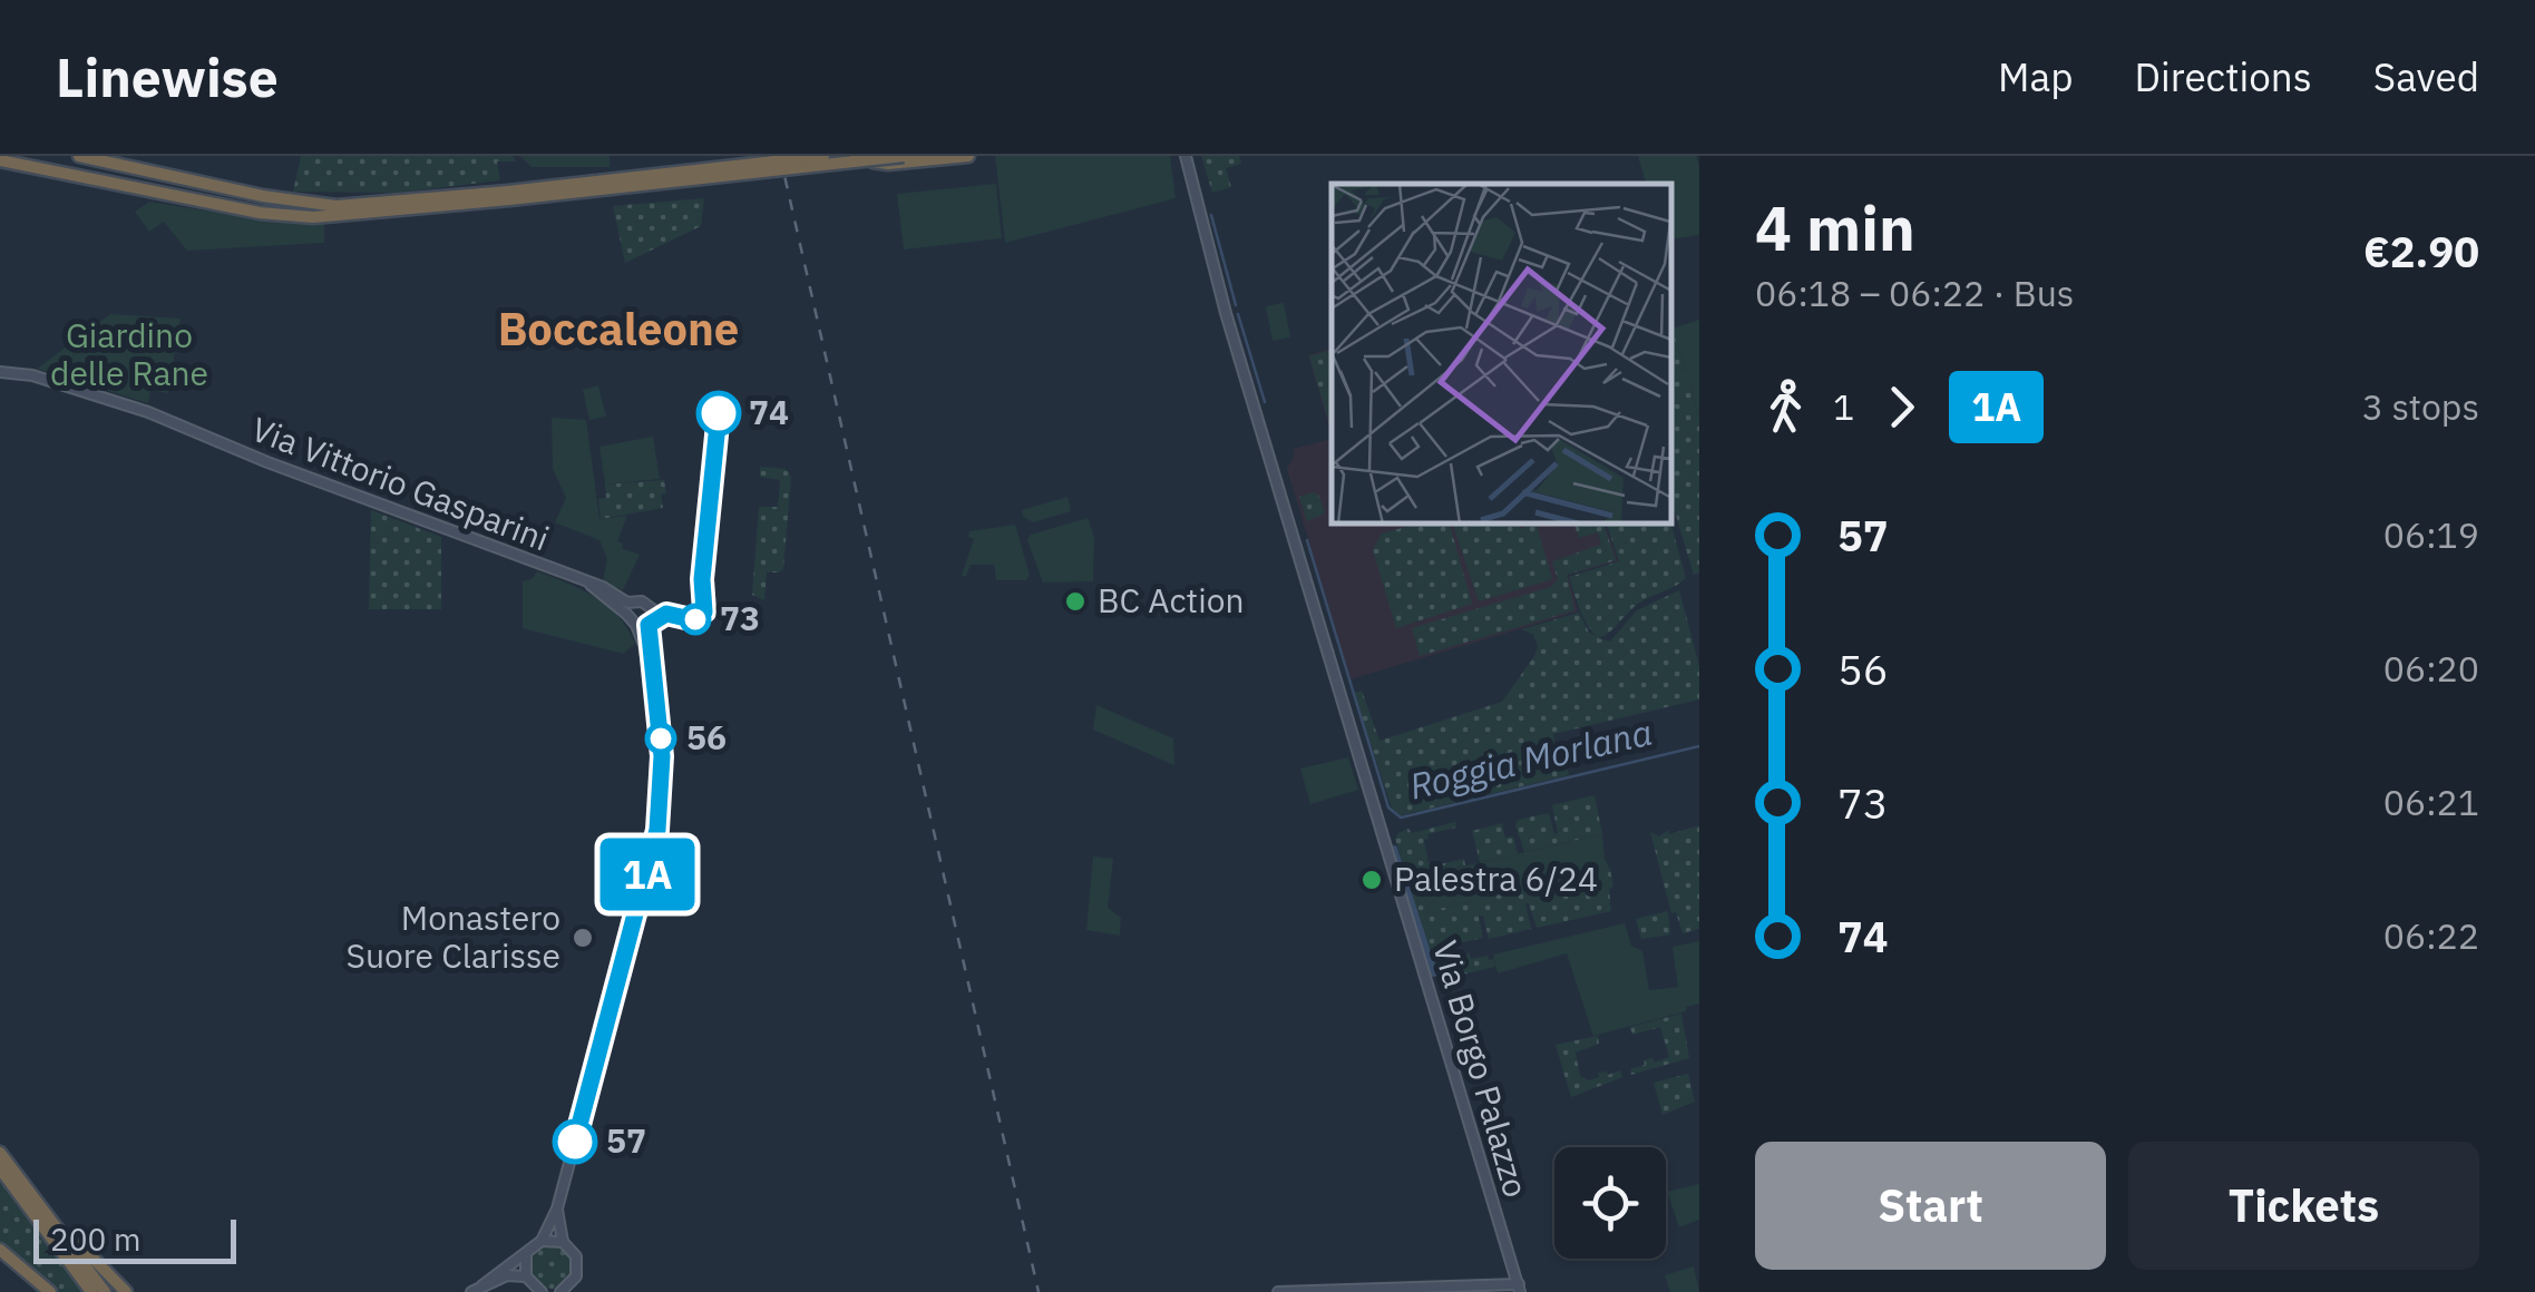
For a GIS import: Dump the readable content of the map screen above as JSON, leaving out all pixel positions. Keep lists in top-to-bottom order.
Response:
{
  "streets": {
    "street": ["Via Vittorio Gasparini", "Via Borgo Palazzo"]
  },
  "districts": ["Boccaleone"],
  "water": ["Roggia Morlana"],
  "parks": ["Giardino delle Rane"],
  "places": [
    "74",
    "BC Action",
    "73",
    "56",
    "Palestra 6/24",
    "Monastero Suore Clarisse",
    "57"
  ],
  "lines": ["bus line 1A"],
  "scale_bar": "200 m",
  "page": {
    "header": "Linewise",
    "nav": ["Map", "Directions", "Saved"],
    "on_map": "1A",
    "heading": ["4 min", "06:18 – 06:22 · Bus", "€2.90"],
    "legs": ["1", "1A", "3 stops"],
    "list": [
      {
        "name": "57",
        "value": "06:19"
      },
      {
        "name": "56",
        "value": "06:20"
      },
      {
        "name": "73",
        "value": "06:21"
      },
      {
        "name": "74",
        "value": "06:22"
      }
    ],
    "buttons": ["Start", "Tickets"],
    "scale": "200 m"
  }
}
